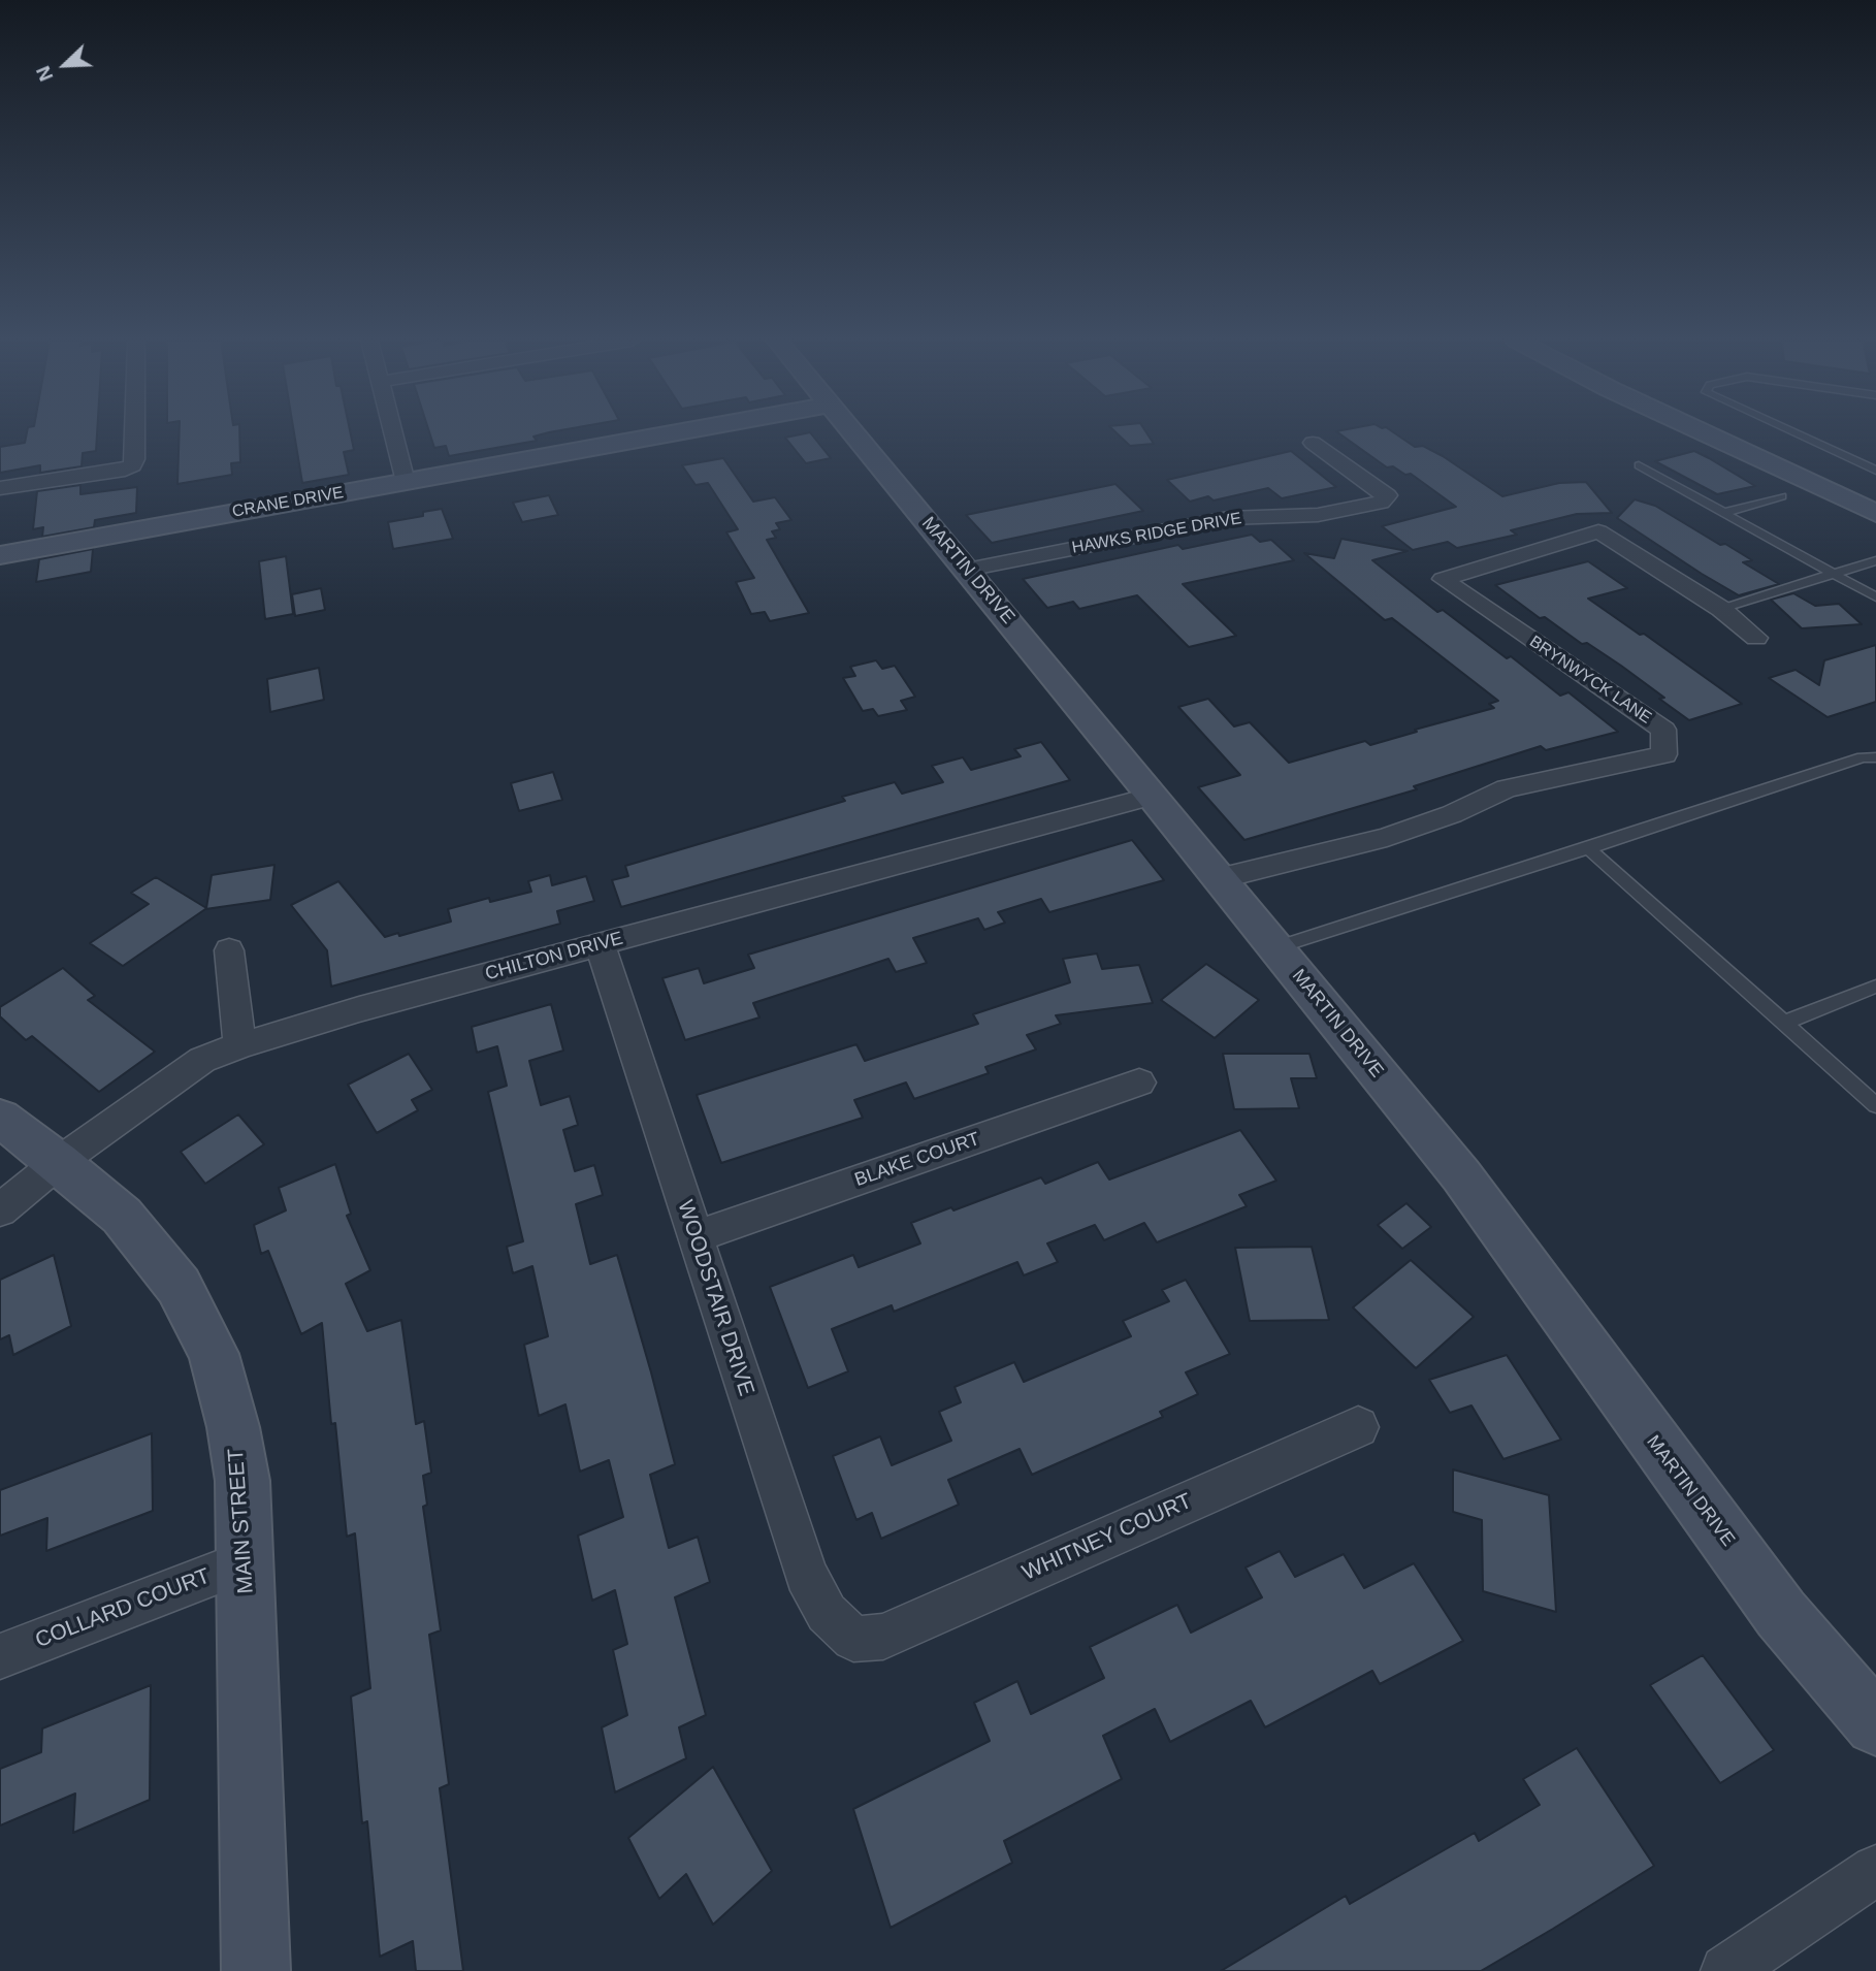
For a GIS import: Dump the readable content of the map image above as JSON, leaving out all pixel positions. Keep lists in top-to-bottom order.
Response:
{
  "streets": {
    "street": [
      "CRANE DRIVE",
      "HAWKS RIDGE DRIVE",
      "MARTIN DRIVE",
      "BRYNWYCK LANE",
      "CHILTON DRIVE",
      "BLAKE COURT",
      "WOODSTAIR DRIVE",
      "MAIN STREET",
      "WHITNEY COURT",
      "COLLARD COURT"
    ]
  },
  "crossings": [
    ["HAWKS RIDGE DRIVE", "MARTIN DRIVE"],
    ["MARTIN DRIVE", "BRYNWYCK LANE"],
    ["MARTIN DRIVE", "CHILTON DRIVE"],
    ["CHILTON DRIVE", "WOODSTAIR DRIVE"],
    ["CHILTON DRIVE", "MAIN STREET"],
    ["BLAKE COURT", "WOODSTAIR DRIVE"],
    ["WOODSTAIR DRIVE", "WHITNEY COURT"],
    ["MAIN STREET", "COLLARD COURT"]
  ],
  "north": "bottom left"
}
